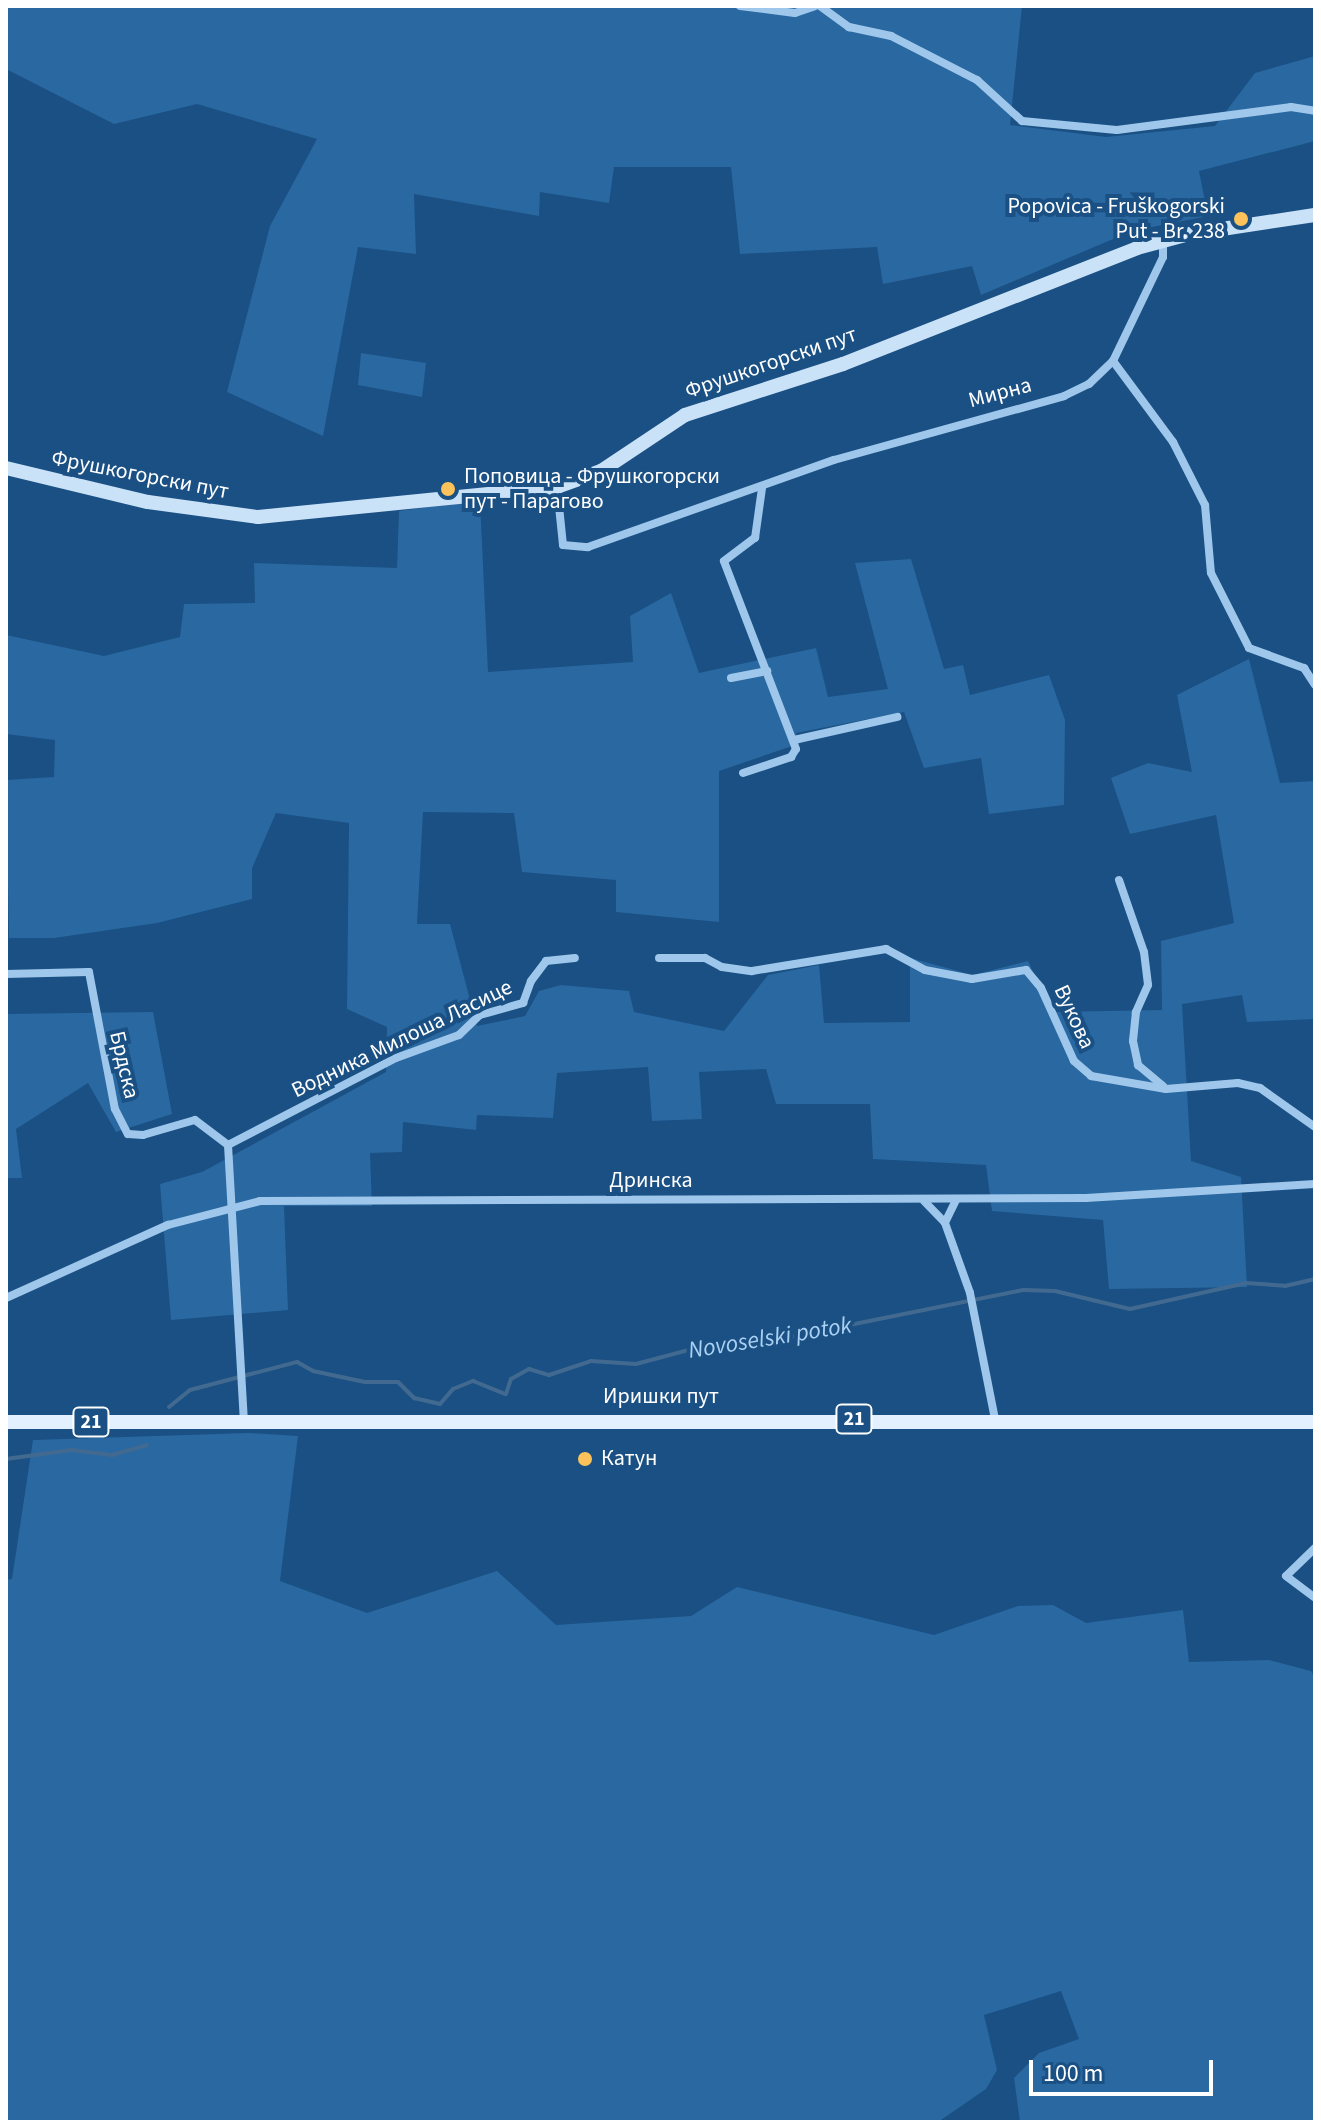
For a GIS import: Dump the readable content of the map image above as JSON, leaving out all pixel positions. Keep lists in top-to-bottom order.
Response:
{
  "streets": {
    "main road": ["Иришки пут", "21"],
    "street": [
      "Фрушкогорски пут",
      "Мирна",
      "Вукова",
      "Водника Милоша Ласице",
      "Брдска",
      "Дринска"
    ]
  },
  "crossings": [
    ["Фрушкогорски пут", "Мирна"],
    ["Водника Милоша Ласице", "Брдска"]
  ],
  "water": ["Novoselski potok"],
  "places": ["Popovica - Fruškogorski Put - Br. 238", "Поповица - Фрушкогорски пут - Парагово", "Катун"],
  "scale_bar": "100 m"
}
